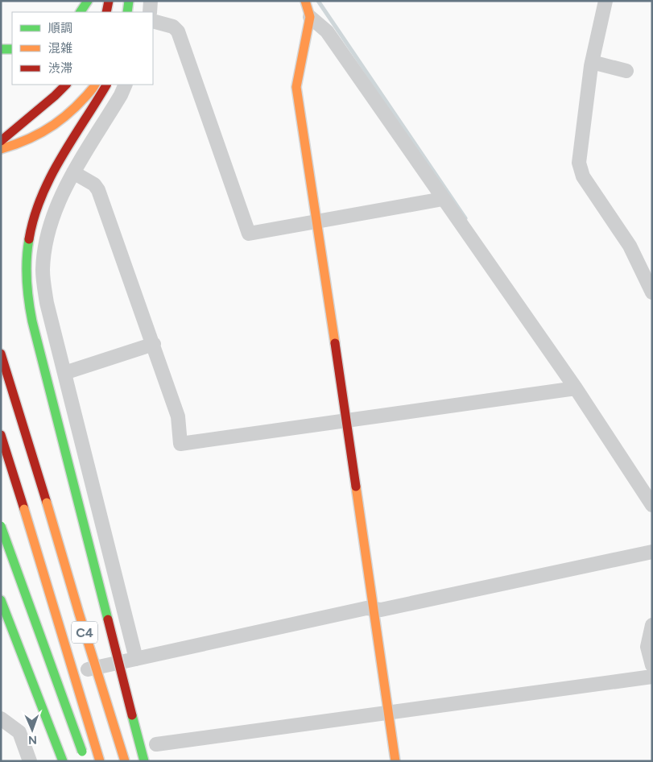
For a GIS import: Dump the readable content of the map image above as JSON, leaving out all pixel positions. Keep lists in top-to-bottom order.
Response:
{
  "streets": {
    "main road": ["C4"]
  },
  "legend": ["順調", "混雑", "渋滞"],
  "north": "bottom"
}
